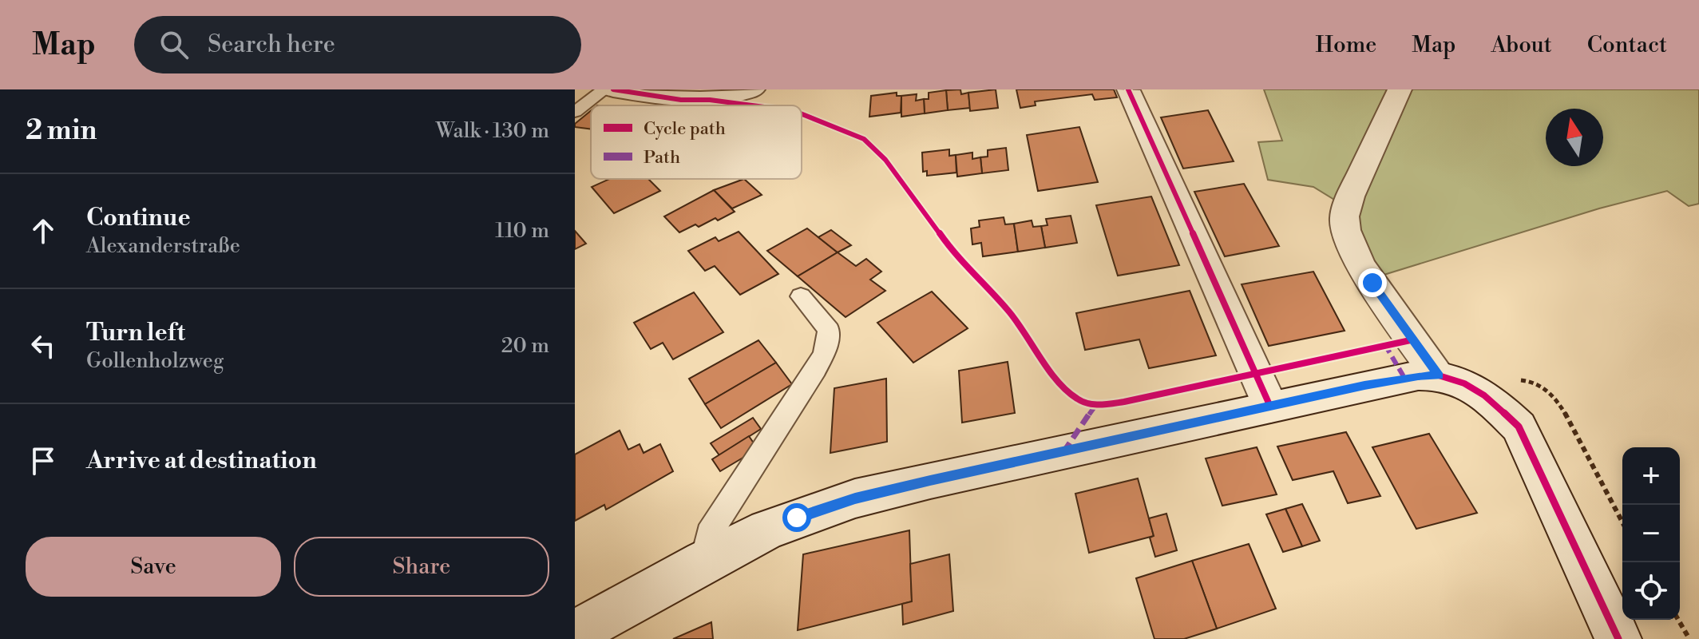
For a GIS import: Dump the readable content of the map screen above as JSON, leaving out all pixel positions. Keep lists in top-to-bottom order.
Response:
{
  "legend": ["Cycle path", "Path"],
  "north": "top",
  "page": {
    "header": "Map",
    "search": "Search here",
    "nav": [
      "Home",
      "Map",
      "About",
      "Contact"
    ],
    "heading": ["2 min", "Walk · 130 m"],
    "list": [
      ["Continue", "Alexanderstraße", "110 m"],
      ["Turn left", "Gollenholzweg", "20 m"],
      "Arrive at destination"
    ],
    "map_buttons": ["+", "−"],
    "buttons": ["Save", "Share"]
  }
}
